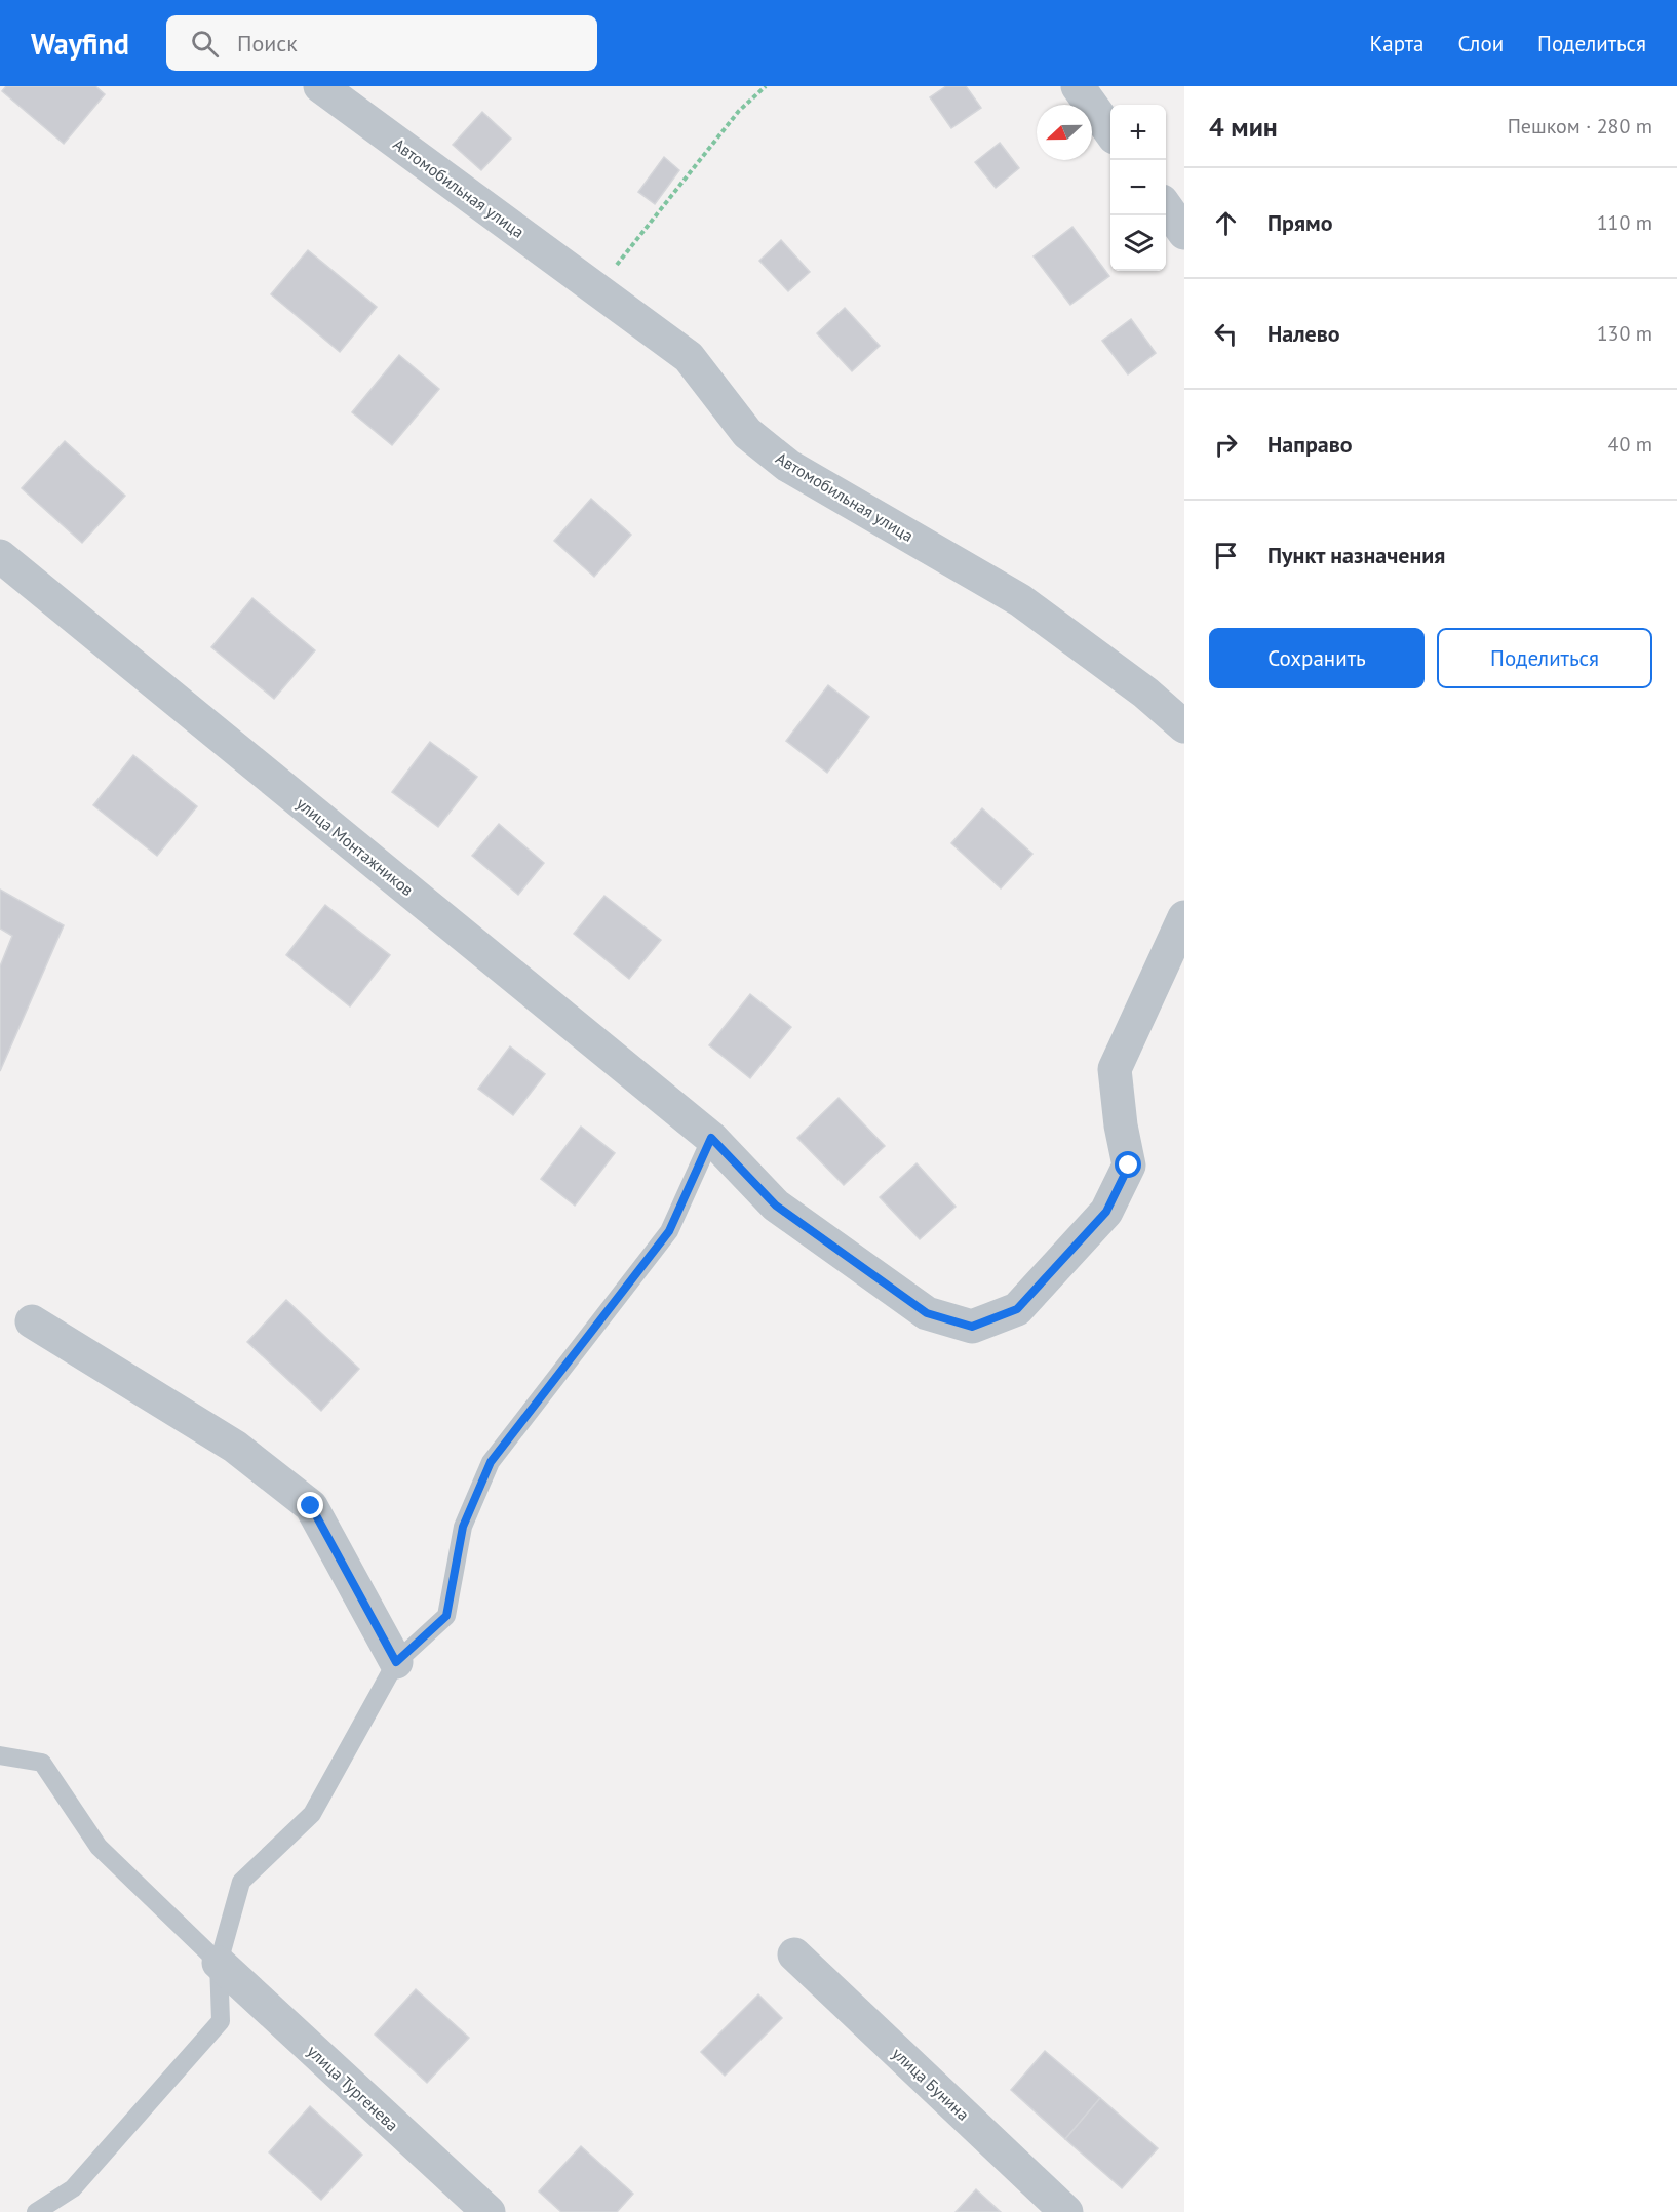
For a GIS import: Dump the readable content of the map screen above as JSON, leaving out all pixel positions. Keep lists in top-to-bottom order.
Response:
{
  "streets": {
    "street": [
      "Автомобильная улица",
      "улица Монтажников",
      "улица Бунина",
      "улица Тургенева"
    ]
  },
  "north": "left",
  "page": {
    "header": "Wayfind",
    "search": "Поиск",
    "nav": ["Карта", "Слои", "Поделиться"],
    "heading": ["4 мин", "Пешком · 280 m"],
    "map_buttons": ["+", "−"],
    "list": [
      ["Прямо", "110 m"],
      ["Налево", "130 m"],
      ["Направо", "40 m"],
      "Пункт назначения"
    ],
    "buttons": ["Сохранить", "Поделиться"]
  }
}
